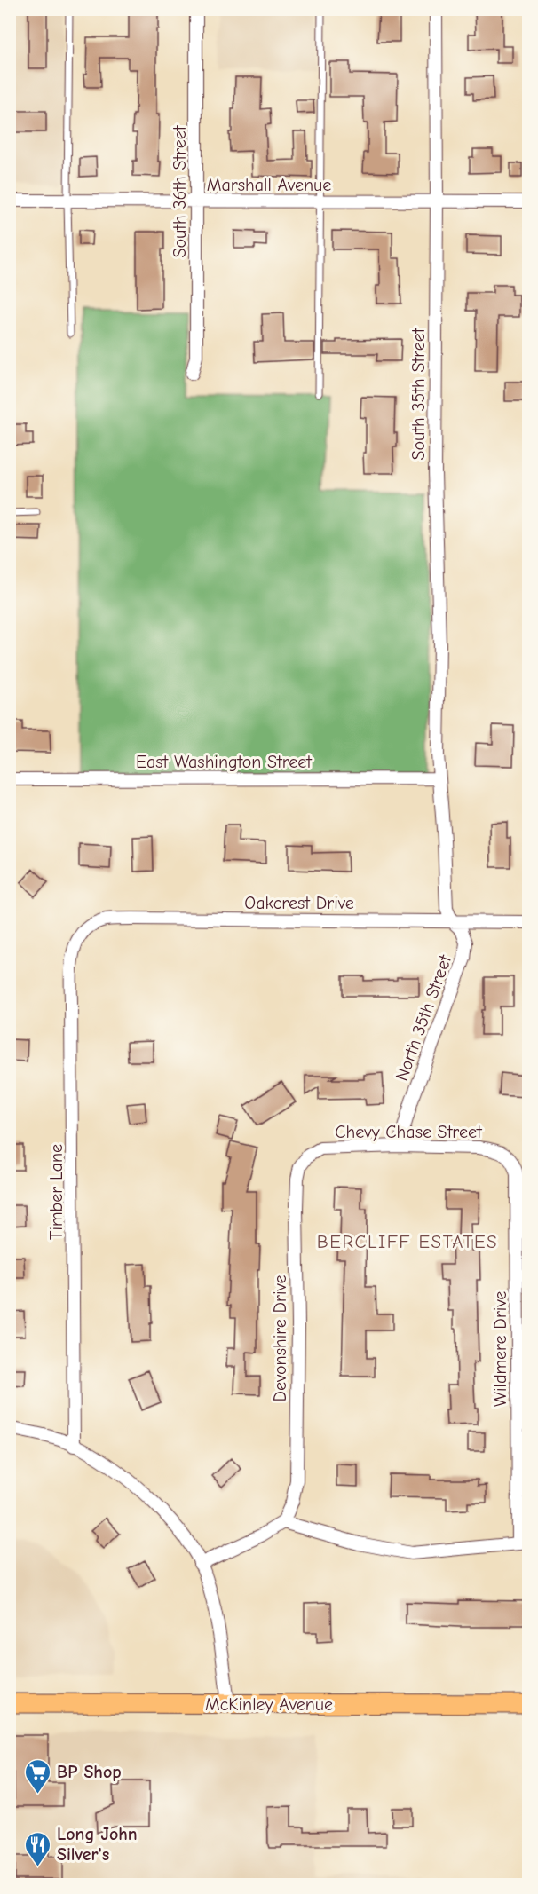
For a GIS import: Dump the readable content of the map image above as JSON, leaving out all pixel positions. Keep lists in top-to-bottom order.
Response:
{
  "streets": {
    "main road": ["McKinley Avenue"],
    "street": [
      "Marshall Avenue",
      "South 36th Street",
      "South 35th Street",
      "East Washington Street",
      "Oakcrest Drive",
      "North 35th Street",
      "Chevy Chase Street",
      "Timber Lane",
      "Devonshire Drive",
      "Wildmere Drive"
    ]
  },
  "crossings": [
    ["Marshall Avenue", "South 36th Street"],
    ["Marshall Avenue", "South 35th Street"],
    ["South 35th Street", "East Washington Street"],
    ["South 35th Street", "North 35th Street"],
    ["East Washington Street", "North 35th Street"],
    ["Oakcrest Drive", "North 35th Street"],
    ["Oakcrest Drive", "Timber Lane"],
    ["North 35th Street", "Chevy Chase Street"],
    ["Chevy Chase Street", "Devonshire Drive"],
    ["Chevy Chase Street", "Wildmere Drive"]
  ],
  "districts": ["BERCLIFF ESTATES"],
  "places": {
    "supermarket": ["BP Shop"],
    "restaurant": ["Long John Silver's"]
  }
}
